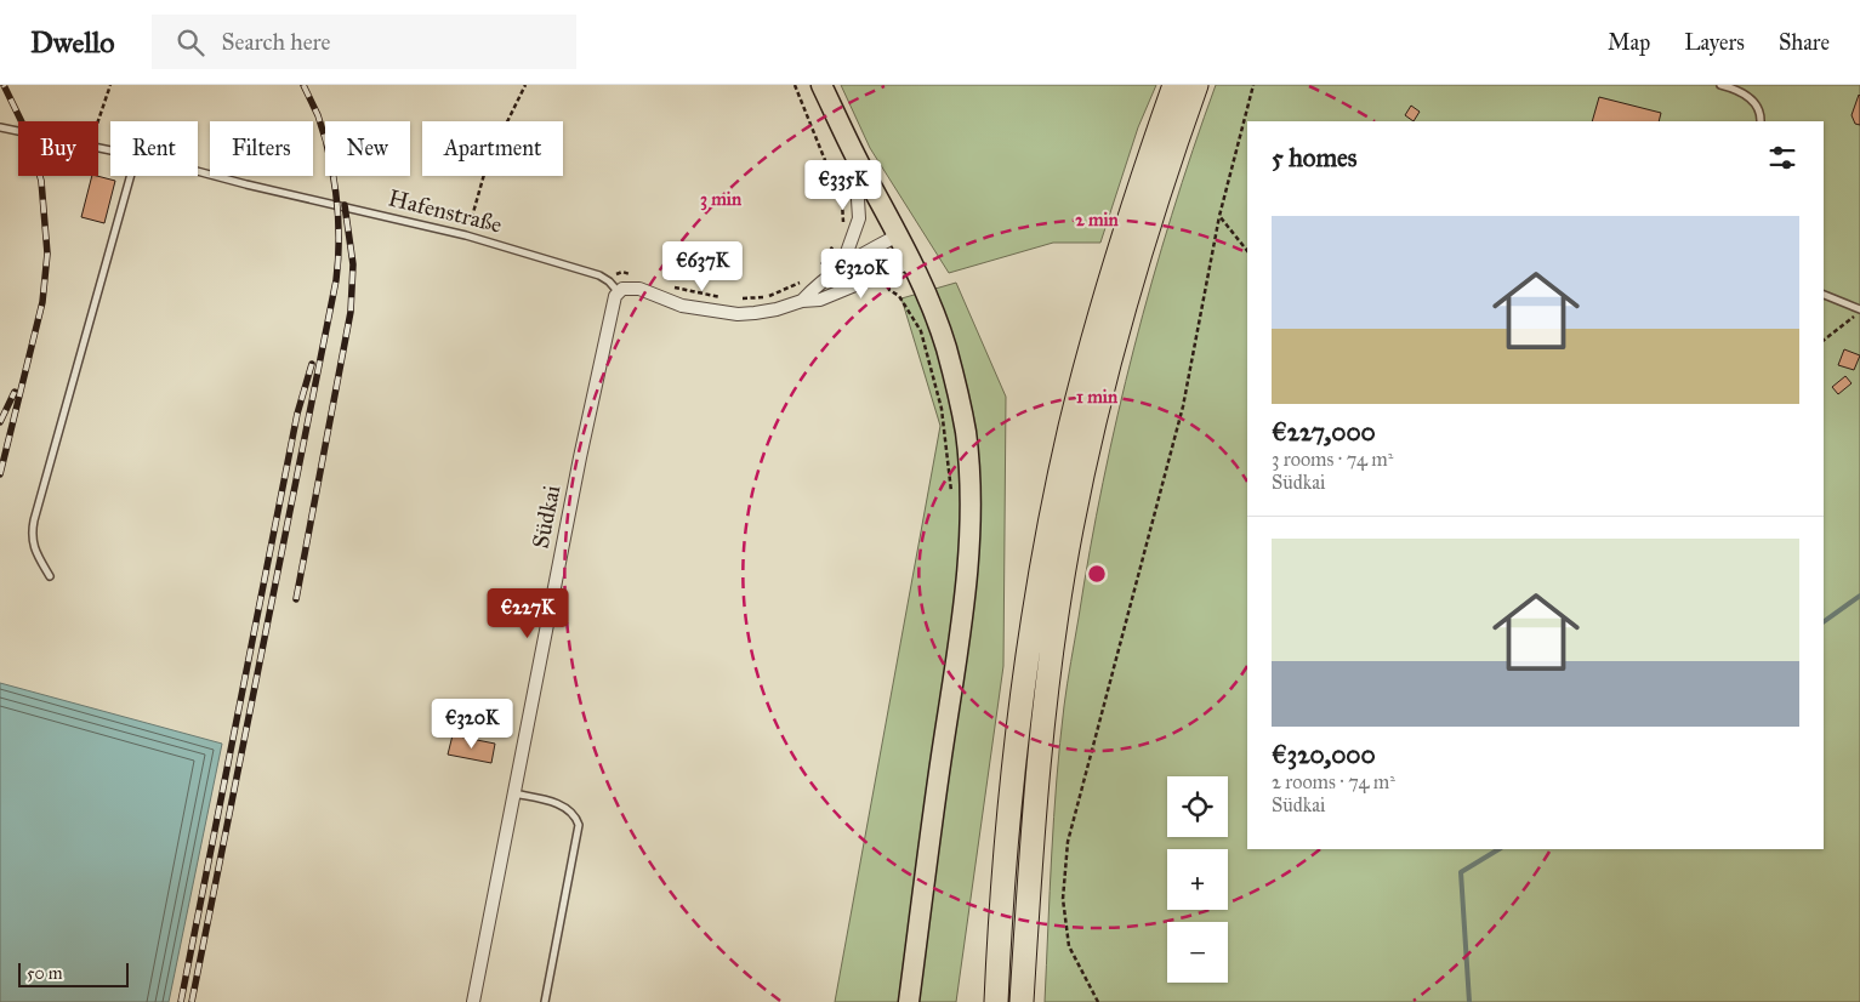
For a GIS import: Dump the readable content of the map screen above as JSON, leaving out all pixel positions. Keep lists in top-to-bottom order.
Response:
{
  "streets": {
    "street": ["Südkai"],
    "lane": ["Hafenstraße"]
  },
  "crossings": [
    ["Hafenstraße", "Südkai"]
  ],
  "scale_bar": "50 m",
  "page": {
    "header": "Dwello",
    "search": "Search here",
    "nav": ["Map", "Layers", "Share"],
    "chip": [
      "Buy",
      "Rent",
      "Filters",
      "New",
      "Apartment"
    ],
    "heading": "5 homes",
    "price": [
      "€335K",
      "€637K",
      "€320K",
      "€227K",
      "€320K"
    ],
    "list": [
      {
        "name": "€227,000",
        "note": "3 rooms · 74 m² · Südkai"
      },
      {
        "name": "€320,000",
        "note": "2 rooms · 74 m² · Südkai"
      }
    ],
    "map_buttons": ["+", "−"],
    "scale": "50 m"
  },
  "rings": ["3 min", "2 min", "1 min"]
}
